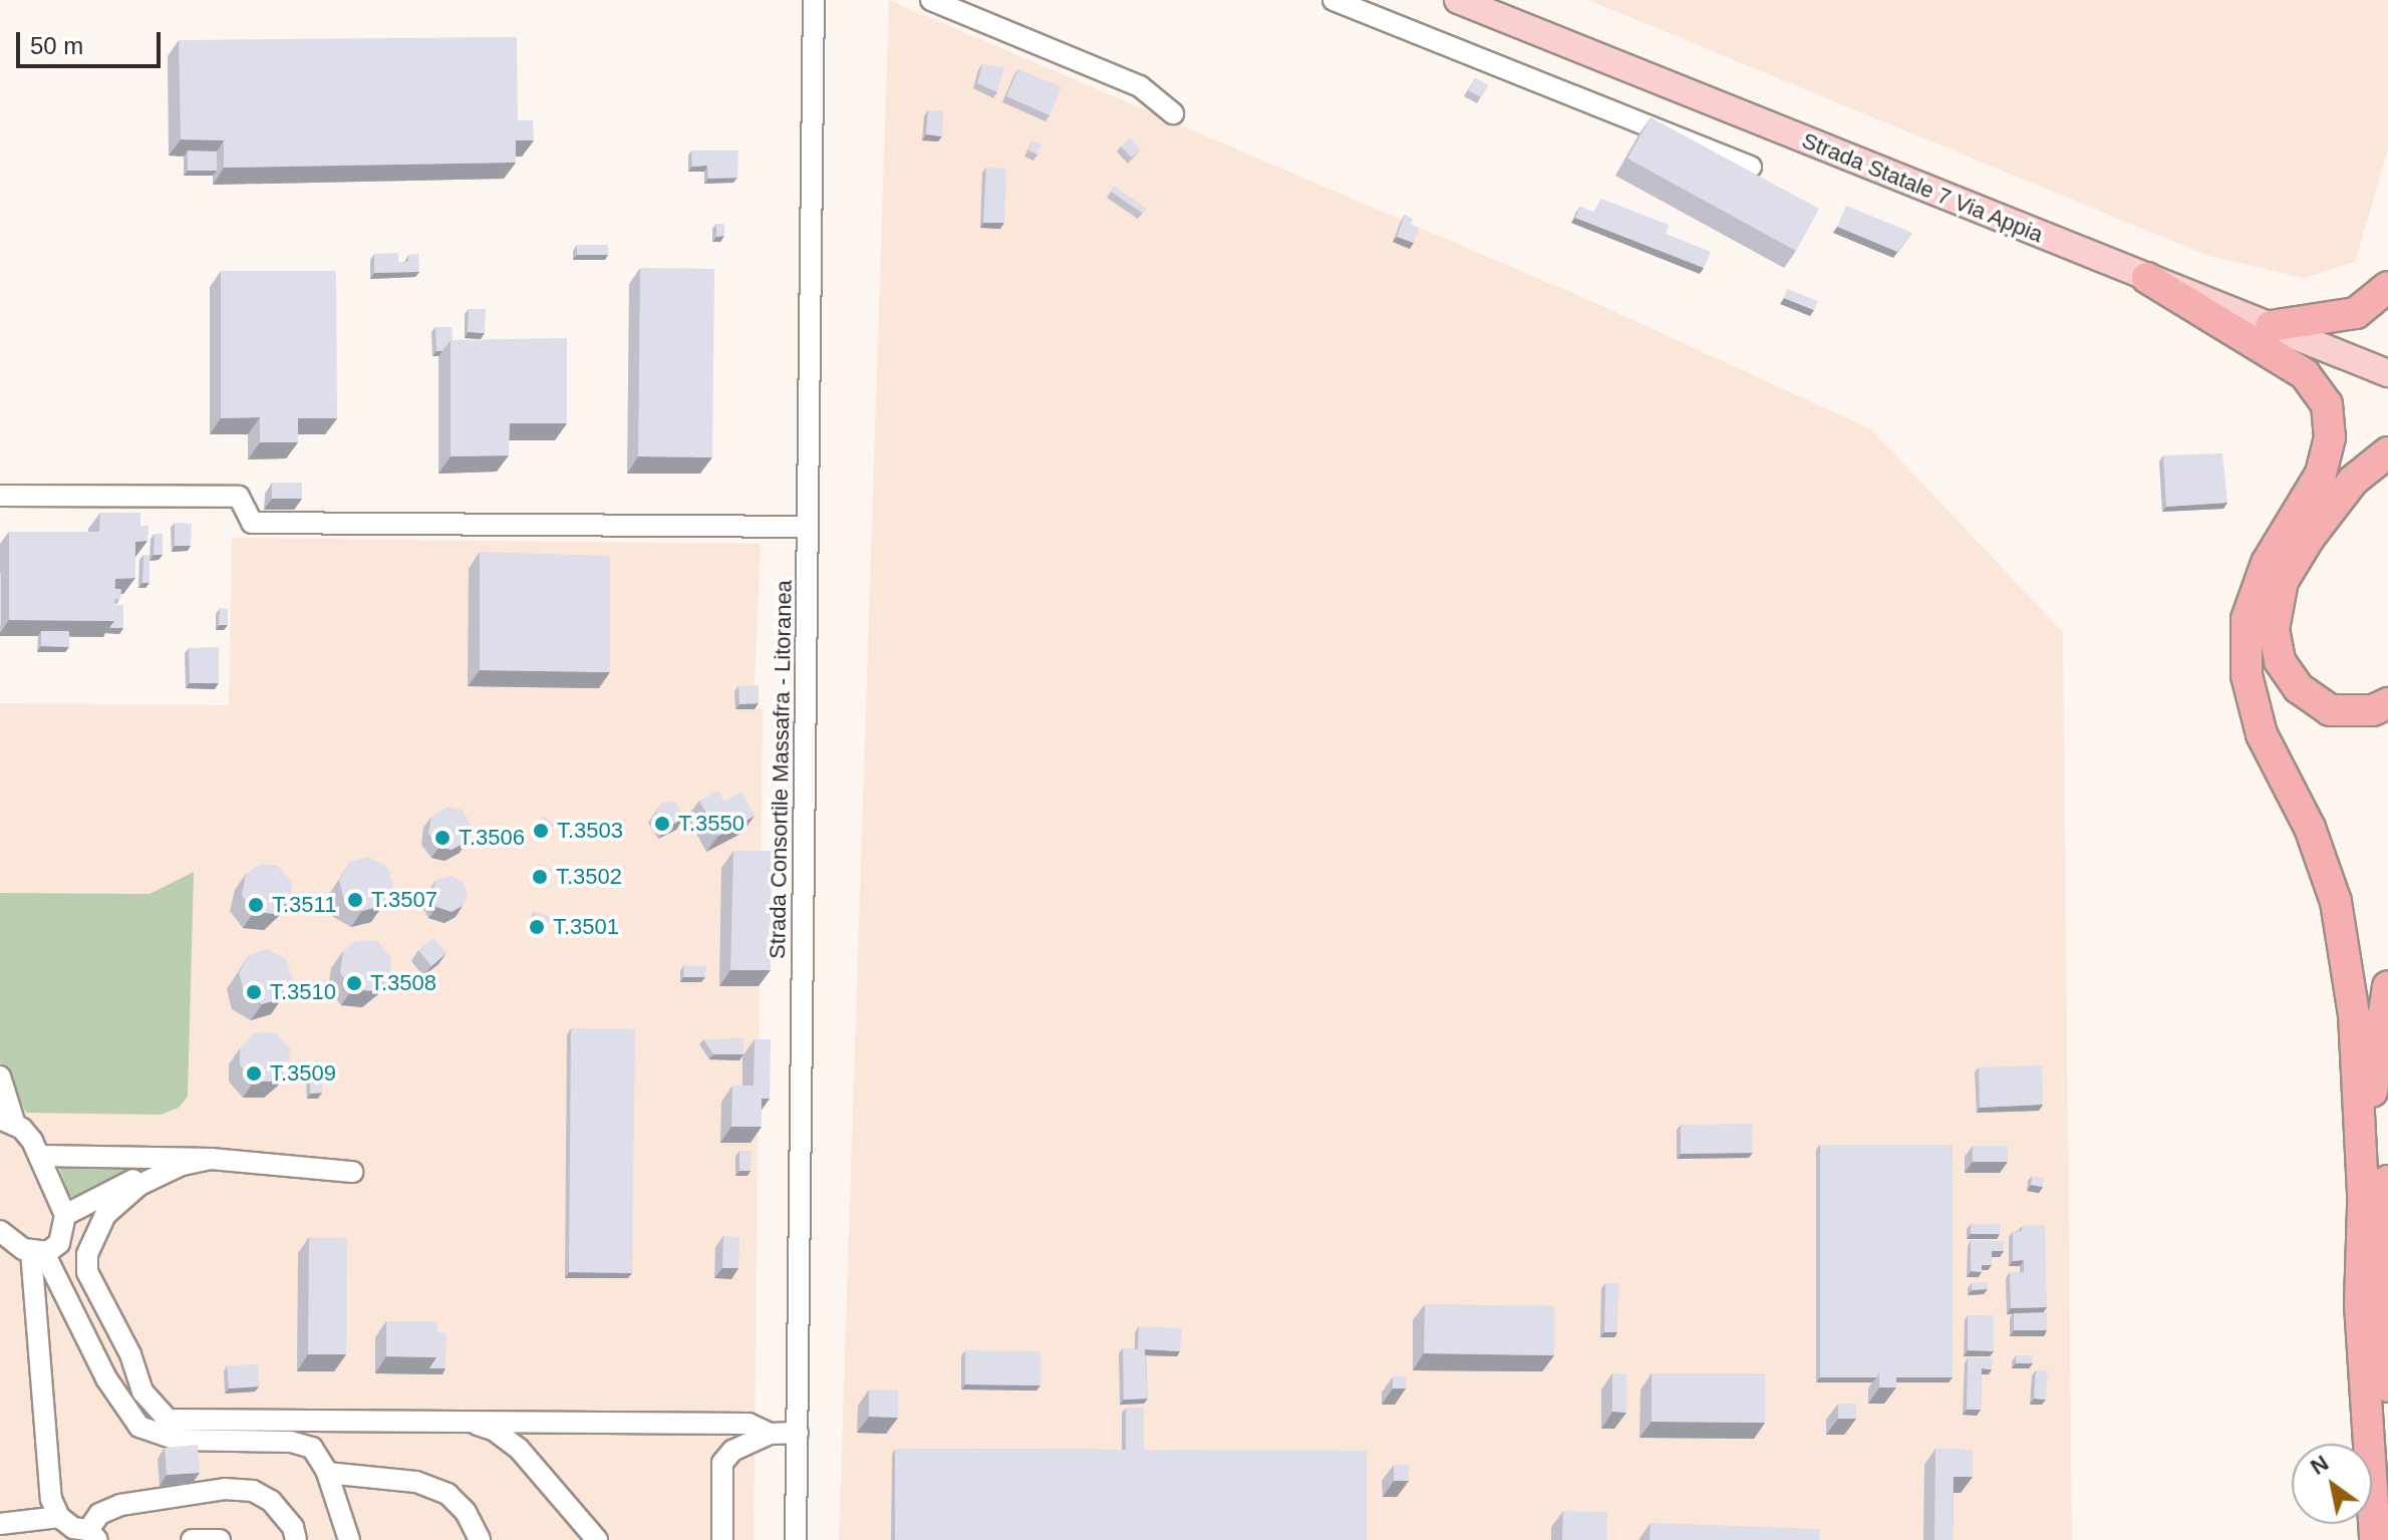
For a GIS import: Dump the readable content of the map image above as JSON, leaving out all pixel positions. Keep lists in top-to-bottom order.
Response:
{
  "streets": {
    "main road": ["Strada Statale 7 Via Appia"],
    "street": ["Strada Consortile Massafra - Litoranea"]
  },
  "places": [
    "T.3550",
    "T.3503",
    "T.3506",
    "T.3502",
    "T.3507",
    "T.3511",
    "T.3501",
    "T.3508",
    "T.3510",
    "T.3509"
  ],
  "scale_bar": "50 m",
  "north": "top left"
}
